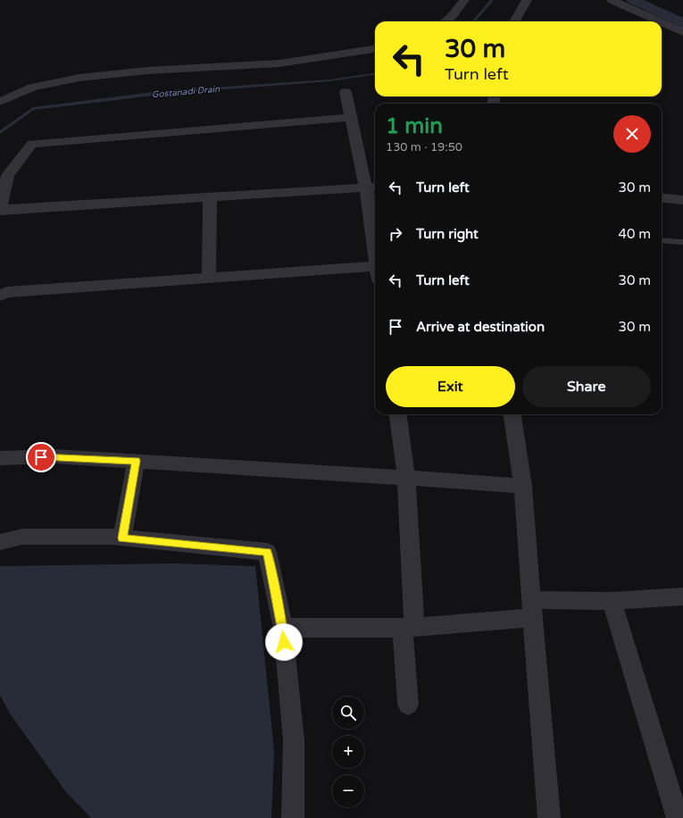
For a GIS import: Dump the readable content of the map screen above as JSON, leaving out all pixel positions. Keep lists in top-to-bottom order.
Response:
{
  "water": ["Gostanadi Drain"],
  "page": {
    "turn": ["30 m", "Turn left"],
    "heading": ["1 min", "130 m · 19:50"],
    "list": [
      {
        "name": "Turn left",
        "value": "30 m"
      },
      {
        "name": "Turn right",
        "value": "40 m"
      },
      {
        "name": "Turn left",
        "value": "30 m"
      },
      {
        "name": "Arrive at destination",
        "value": "30 m"
      }
    ],
    "buttons": ["Exit", "Share"],
    "map_buttons": ["+", "−"]
  }
}
